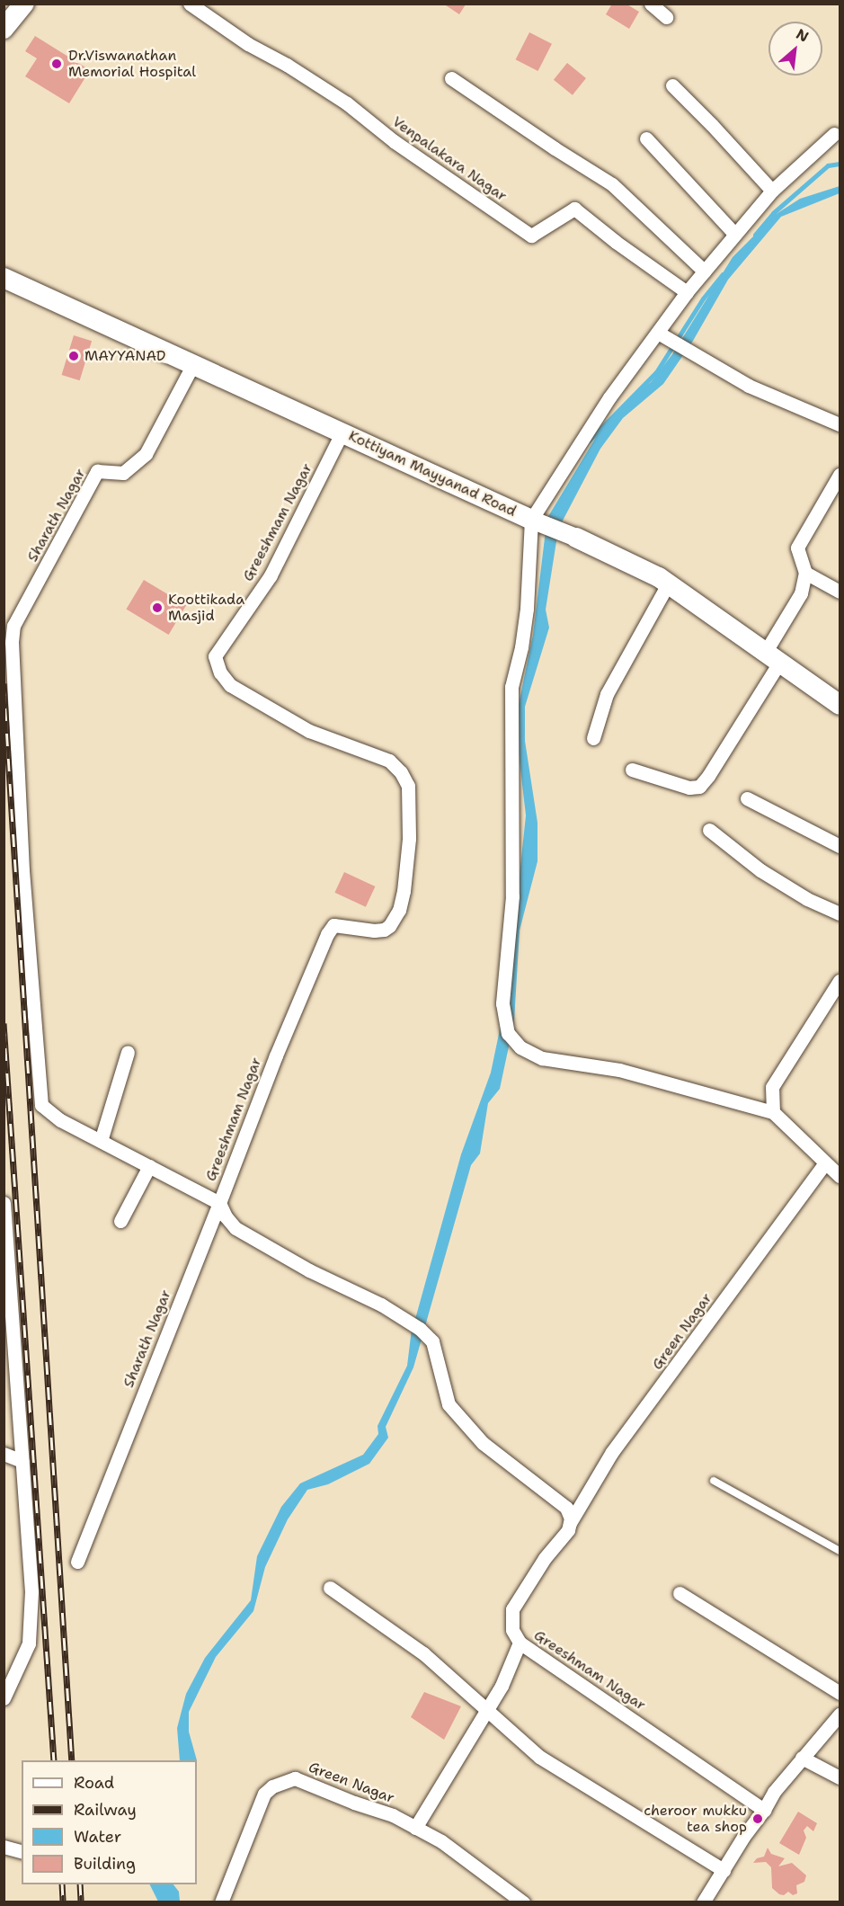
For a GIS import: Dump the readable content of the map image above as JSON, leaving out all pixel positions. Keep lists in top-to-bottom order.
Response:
{
  "streets": {
    "main road": ["Kottiyam Mayyanad Road"],
    "street": [
      "Venpalakara Nagar",
      "Sharath Nagar",
      "Greeshmam Nagar",
      "Green Nagar"
    ]
  },
  "crossings": [
    ["Kottiyam Mayyanad Road", "Sharath Nagar"],
    ["Kottiyam Mayyanad Road", "Greeshmam Nagar"],
    ["Sharath Nagar", "Greeshmam Nagar"],
    ["Greeshmam Nagar", "Green Nagar"]
  ],
  "places": [
    "Dr.Viswanathan Memorial Hospital",
    "MAYYANAD",
    "Koottikada Masjid",
    "cheroor mukku tea shop"
  ],
  "legend": [
    "Road",
    "Railway",
    "Water",
    "Building"
  ],
  "north": "top right"
}
